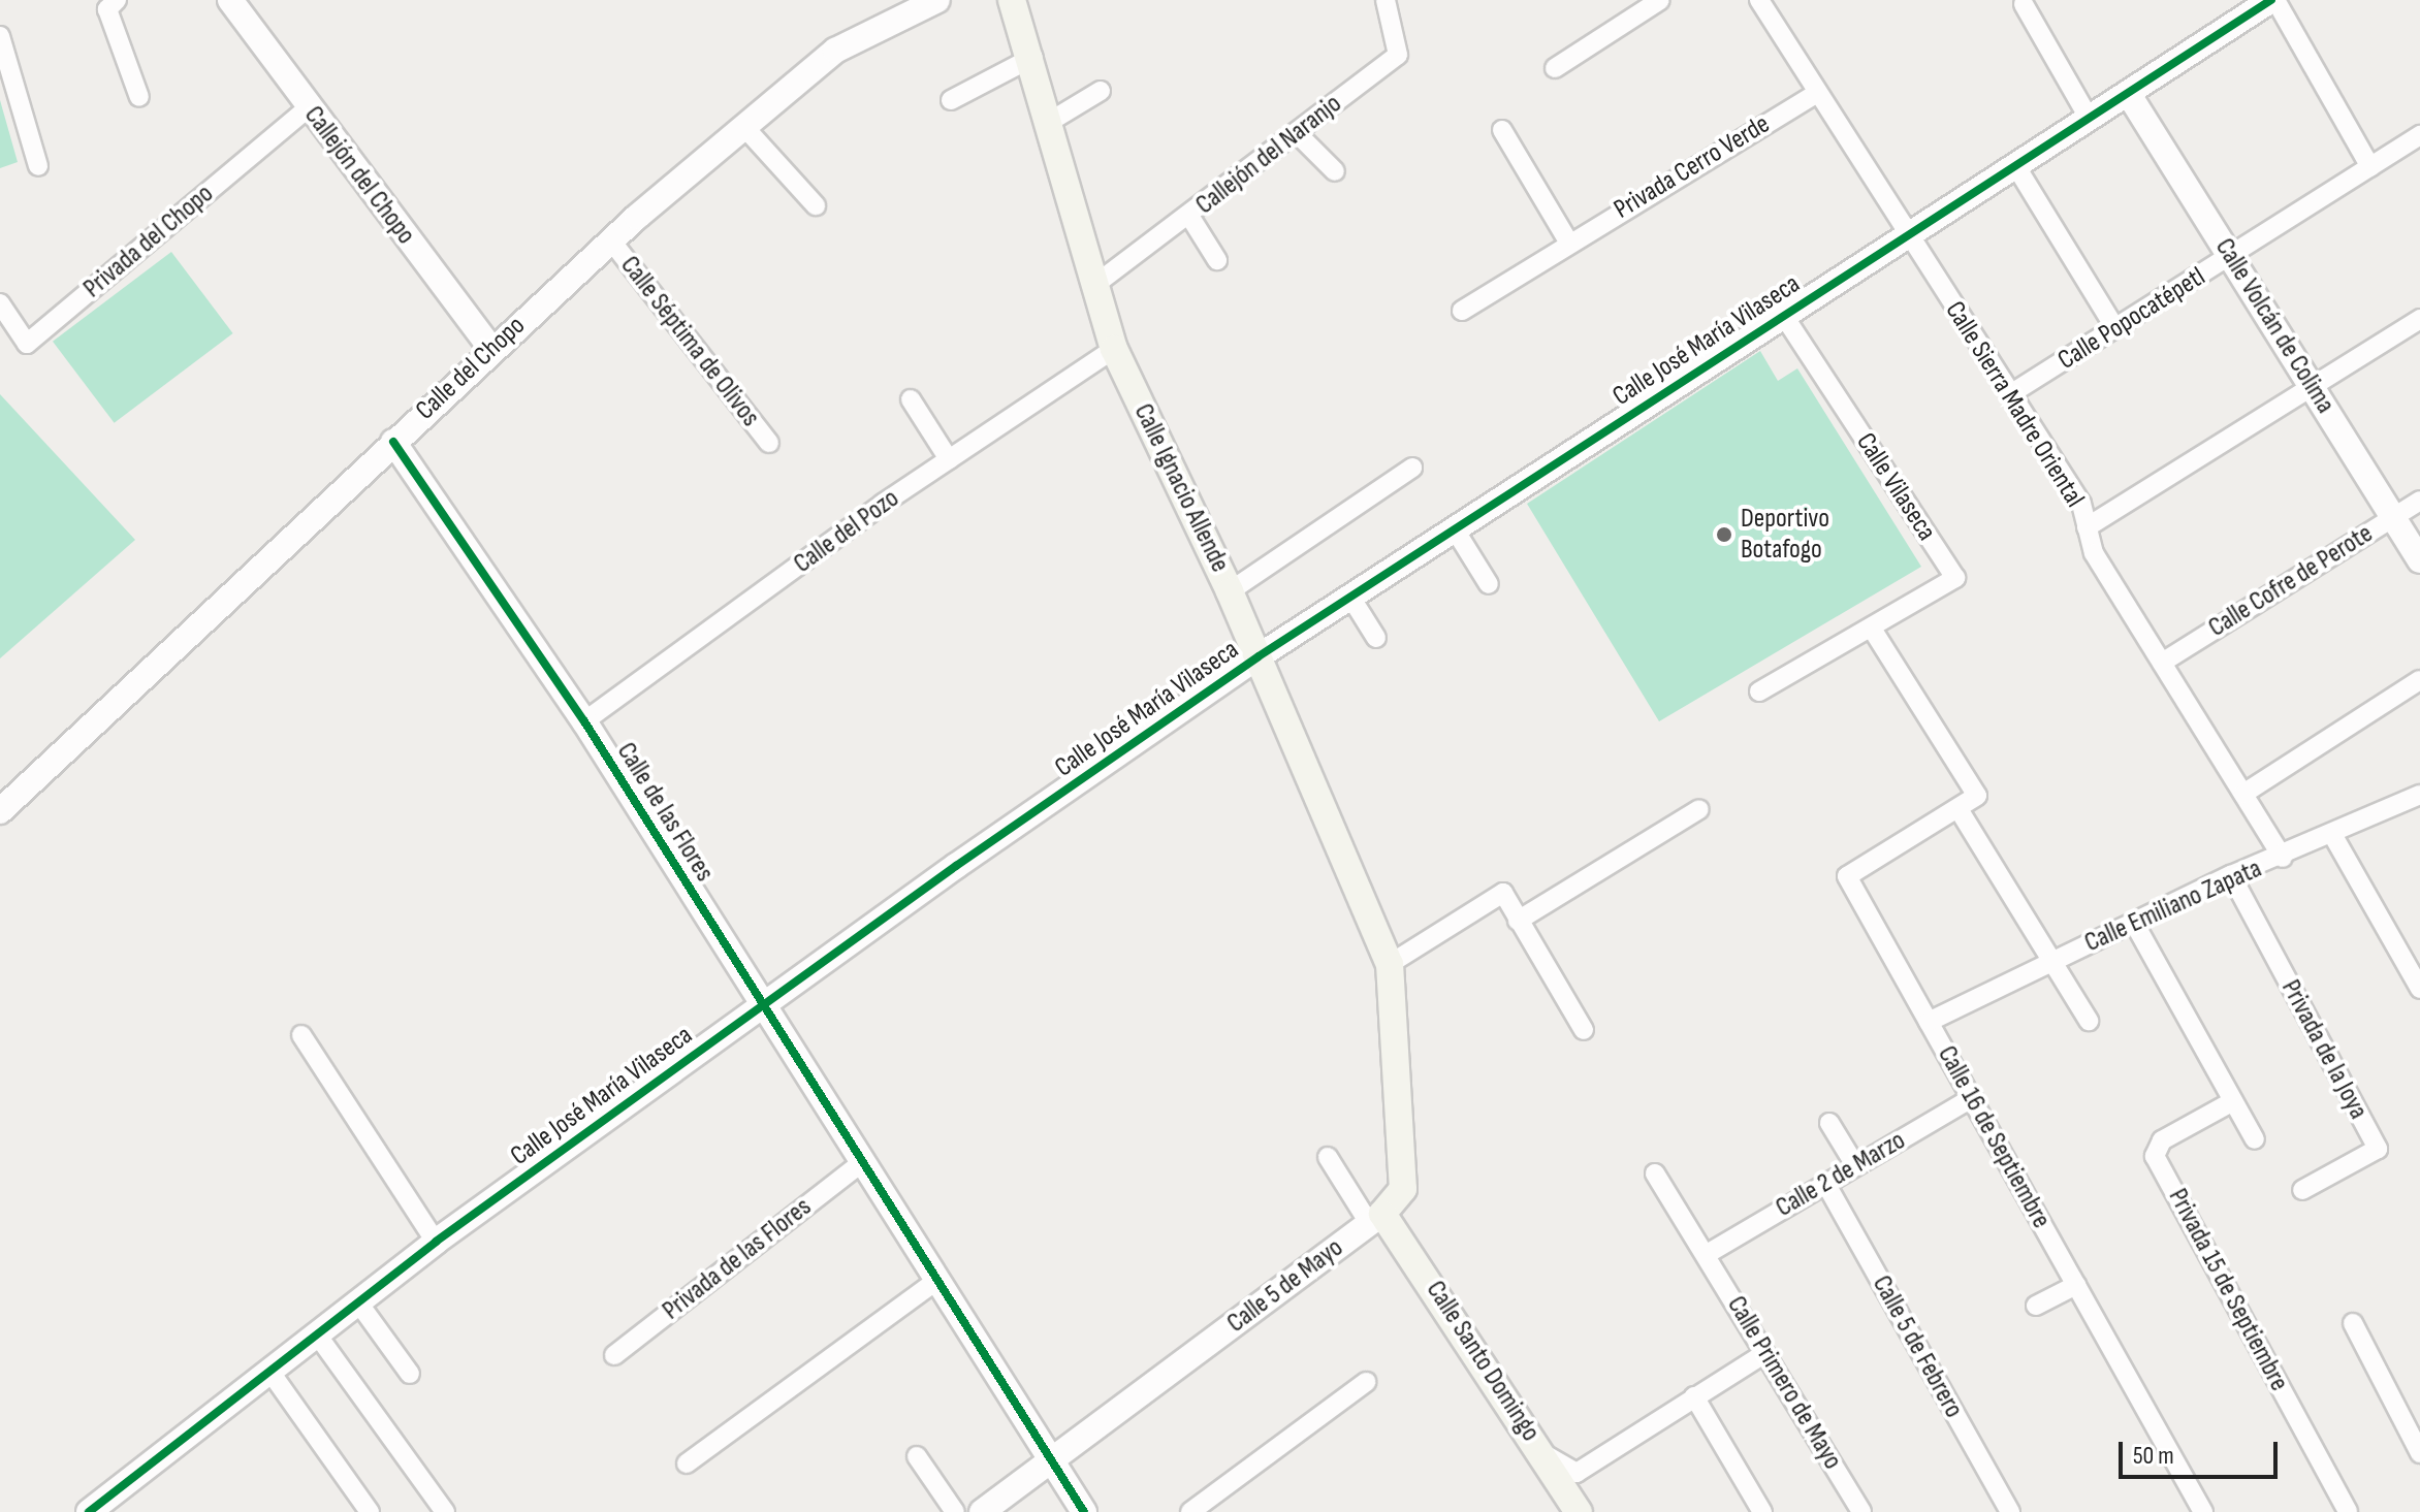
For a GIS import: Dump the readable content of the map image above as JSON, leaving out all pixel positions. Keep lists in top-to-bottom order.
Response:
{
  "streets": {
    "main road": ["Calle Ignacio Allende", "Calle 5 de Mayo", "Calle Santo Domingo"],
    "street": [
      "Callejón del Naranjo",
      "Privada Cerro Verde",
      "Callejón del Chopo",
      "Privada del Chopo",
      "Calle Popocatépetl",
      "Calle Volcán de Colima",
      "Calle José María Vilaseca",
      "Calle Séptima de Olivos",
      "Calle del Chopo",
      "Calle Sierra Madre Oriental",
      "Calle Vilaseca",
      "Calle del Pozo",
      "Calle Cofre de Perote",
      "Calle de las Flores",
      "Calle Emiliano Zapata",
      "Privada de la Joya",
      "Calle 16 de Septiembre",
      "Calle 2 de Marzo",
      "Privada de las Flores",
      "Privada 15 de Septiembre",
      "Calle 5 de Febrero",
      "Calle Primero de Mayo"
    ]
  },
  "crossings": [
    ["Callejón del Naranjo", "Calle Ignacio Allende"],
    ["Privada Cerro Verde", "Calle Sierra Madre Oriental"],
    ["Callejón del Chopo", "Privada del Chopo"],
    ["Callejón del Chopo", "Calle del Chopo"],
    ["Calle Popocatépetl", "Calle Volcán de Colima"],
    ["Calle Popocatépetl", "Calle Sierra Madre Oriental"],
    ["Calle Volcán de Colima", "Calle José María Vilaseca"],
    ["Calle Volcán de Colima", "Calle Cofre de Perote"],
    ["Calle José María Vilaseca", "Calle Sierra Madre Oriental"],
    ["Calle José María Vilaseca", "Calle Vilaseca"],
    ["Calle José María Vilaseca", "Calle Ignacio Allende"],
    ["Calle José María Vilaseca", "Calle de las Flores"],
    ["Calle Séptima de Olivos", "Calle del Chopo"],
    ["Calle del Chopo", "Calle de las Flores"],
    ["Calle Sierra Madre Oriental", "Calle Cofre de Perote"],
    ["Calle Sierra Madre Oriental", "Calle Emiliano Zapata"],
    ["Calle Ignacio Allende", "Calle del Pozo"],
    ["Calle Ignacio Allende", "Calle 5 de Mayo"],
    ["Calle del Pozo", "Calle de las Flores"],
    ["Calle de las Flores", "Privada de las Flores"],
    ["Calle de las Flores", "Calle 5 de Mayo"],
    ["Calle Emiliano Zapata", "Privada de la Joya"],
    ["Calle Emiliano Zapata", "Calle 16 de Septiembre"],
    ["Calle 16 de Septiembre", "Calle 2 de Marzo"],
    ["Calle 2 de Marzo", "Calle 5 de Febrero"],
    ["Calle 2 de Marzo", "Calle Primero de Mayo"],
    ["Calle 5 de Mayo", "Calle Santo Domingo"]
  ],
  "places": ["Deportivo Botafogo"],
  "scale_bar": "50 m"
}
